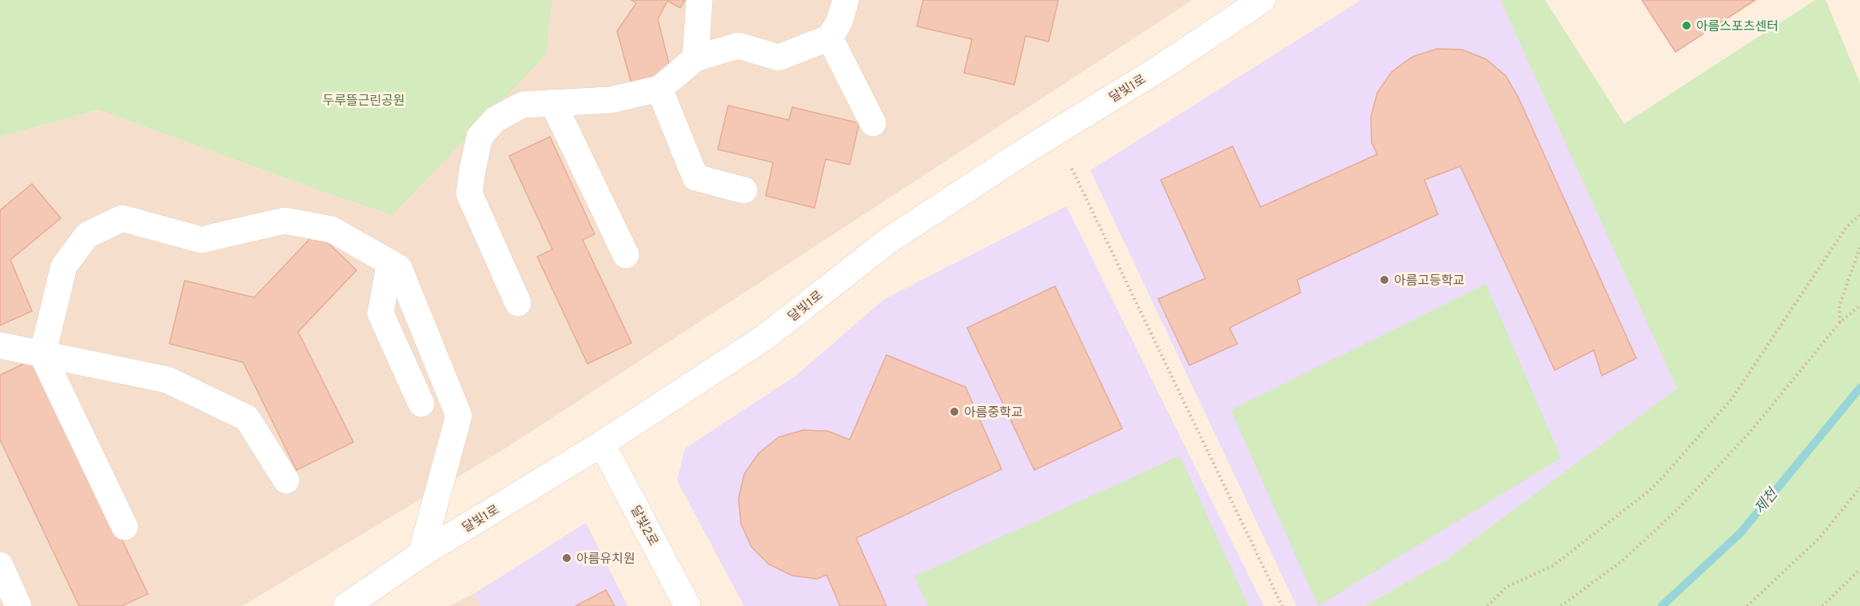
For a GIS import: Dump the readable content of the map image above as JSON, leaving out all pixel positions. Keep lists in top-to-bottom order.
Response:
{
  "streets": {
    "street": ["달빛1로", "달빛2로"]
  },
  "crossings": [
    ["달빛1로", "달빛2로"]
  ],
  "water": ["제천"],
  "parks": ["두루뜰근린공원"],
  "places": [
    "아름스포츠센터",
    "아름고등학교",
    "아름중학교",
    "아름유치원"
  ]
}
